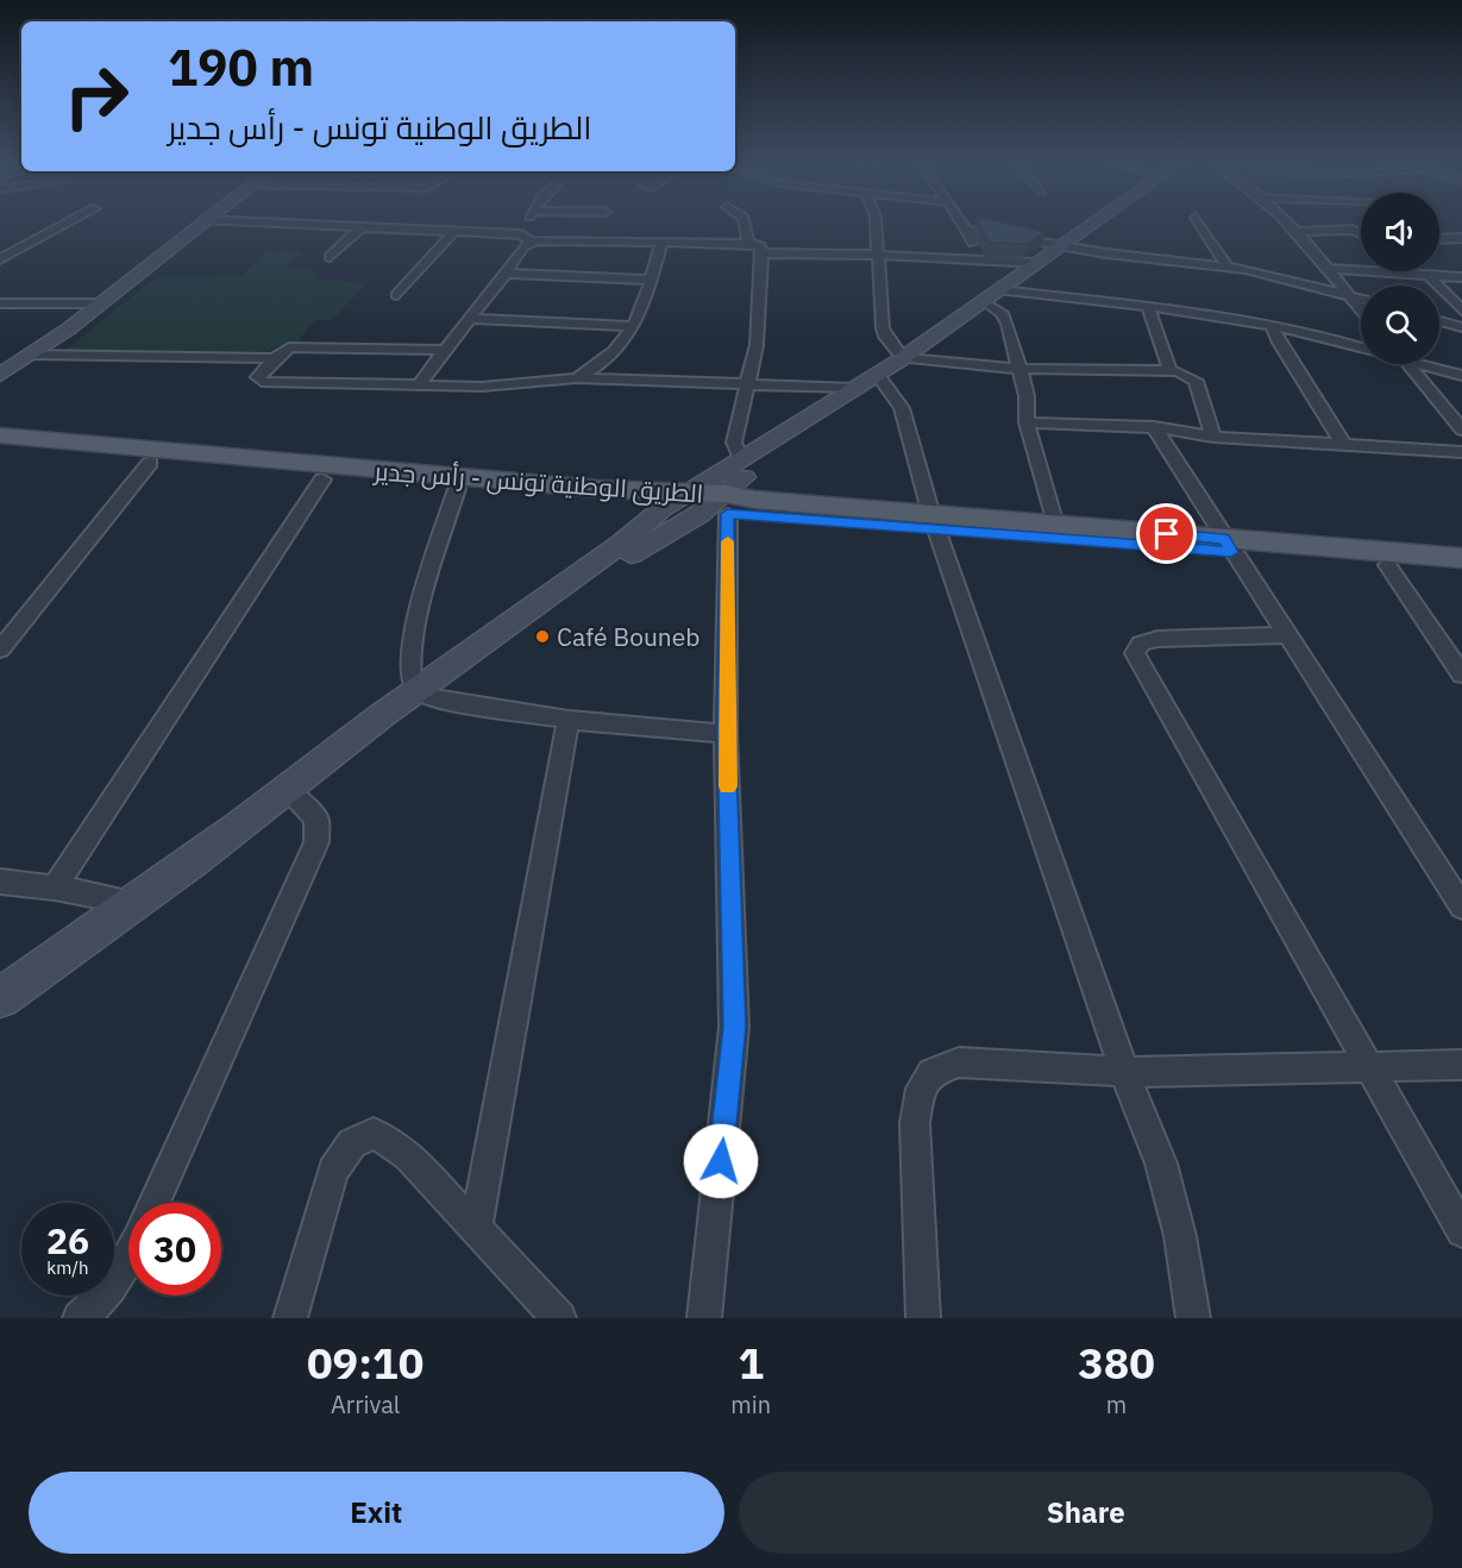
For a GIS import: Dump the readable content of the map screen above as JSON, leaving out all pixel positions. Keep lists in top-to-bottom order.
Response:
{
  "streets": {
    "main road": ["الطريق الوطنية تونس - رأس جدير"]
  },
  "places": ["Café Bouneb"],
  "page": {
    "turn": ["190 m", "الطريق الوطنية تونس - رأس جدير"],
    "speed": "26 km/h",
    "limit": "30",
    "eta": [
      "09:10",
      "Arrival",
      "1",
      "min",
      "380",
      "m"
    ],
    "buttons": ["Exit", "Share"]
  }
}
